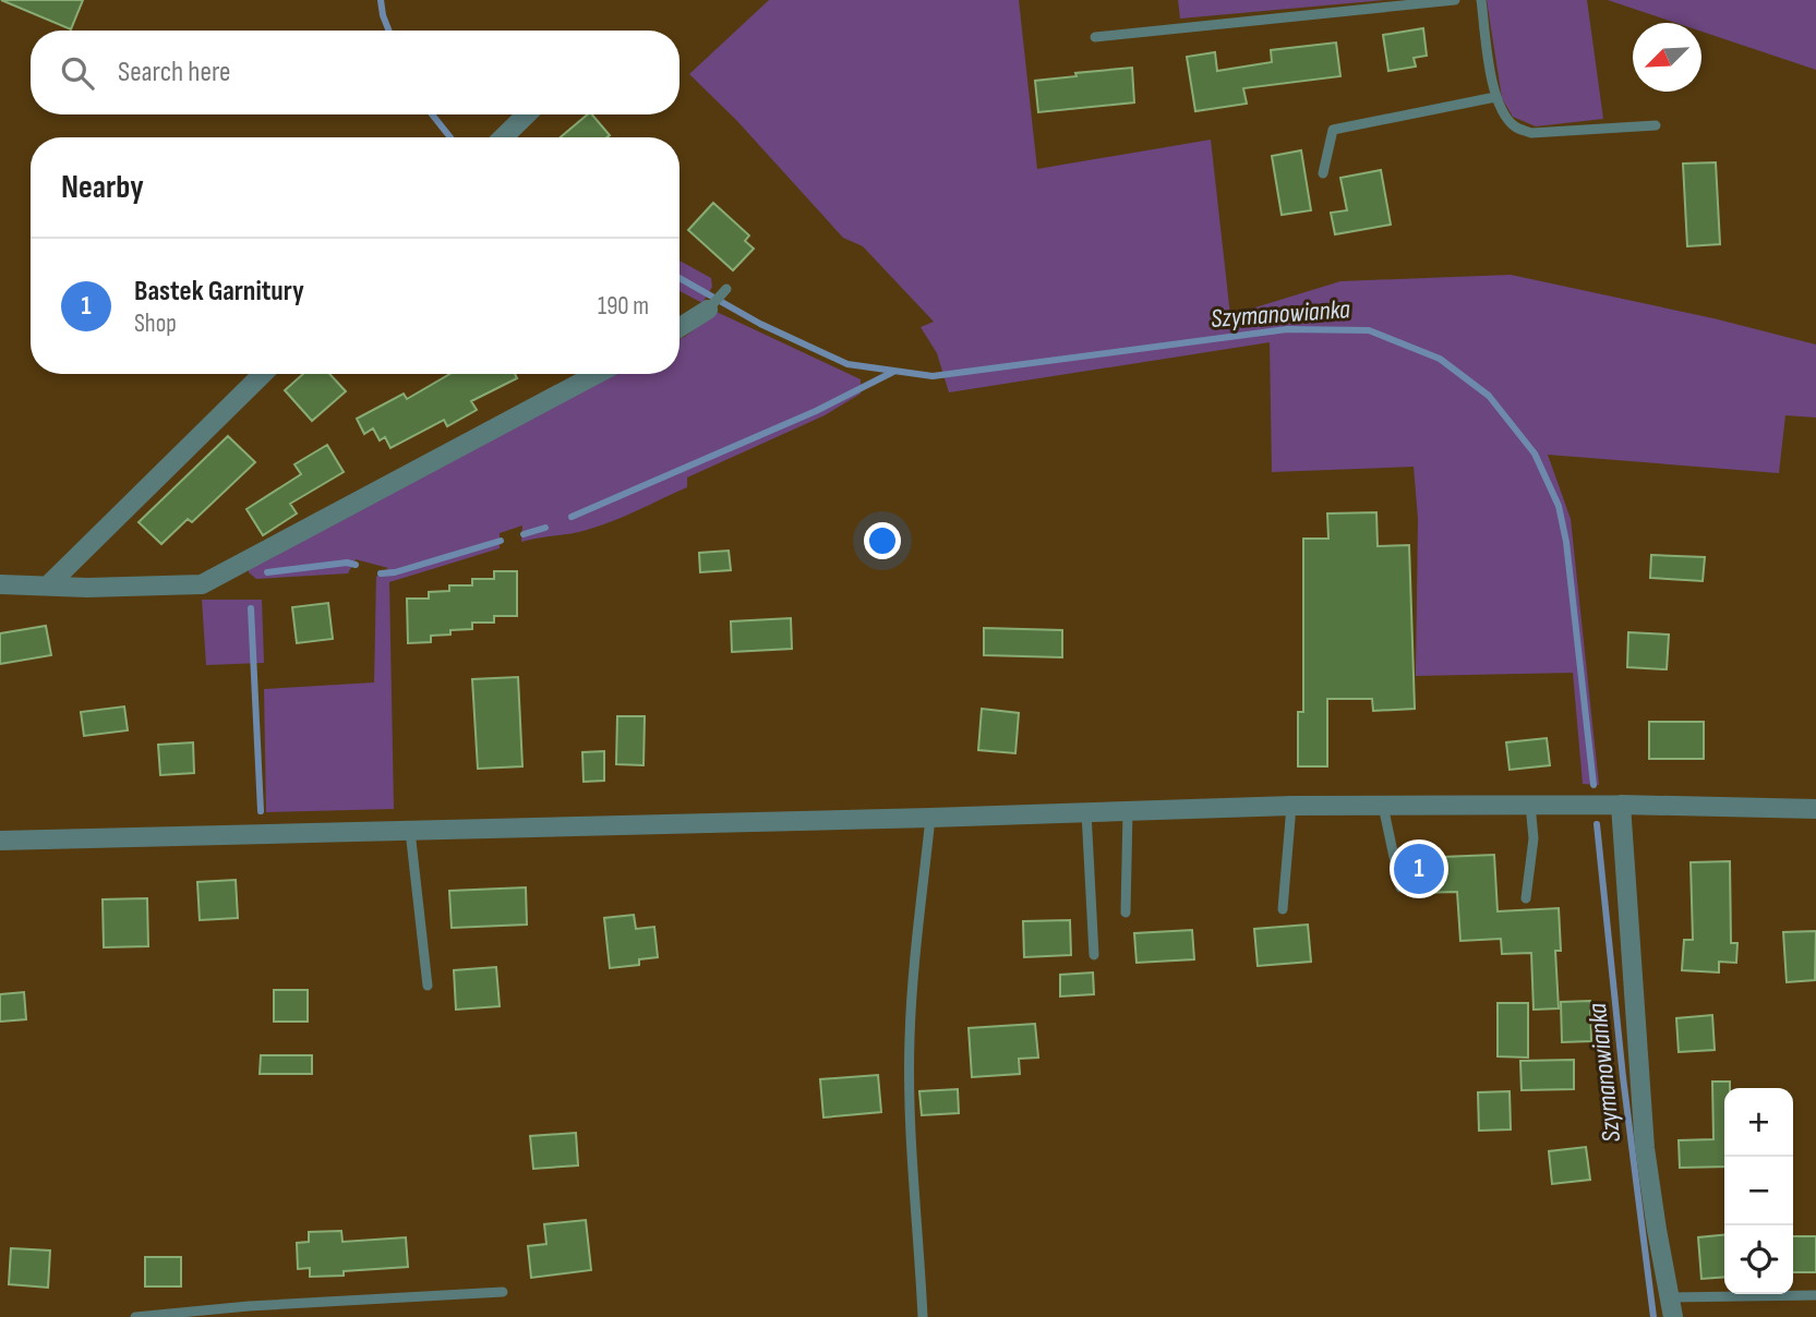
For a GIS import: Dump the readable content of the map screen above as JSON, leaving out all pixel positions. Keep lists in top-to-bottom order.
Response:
{
  "water": ["Szymanowianka"],
  "north": "bottom left",
  "page": {
    "search": "Search here",
    "heading": "Nearby",
    "list": [
      {
        "mark": "1",
        "name": "Bastek Garnitury",
        "note": "Shop",
        "value": "190 m"
      }
    ],
    "pins": "1",
    "map_buttons": ["+", "−"]
  }
}
